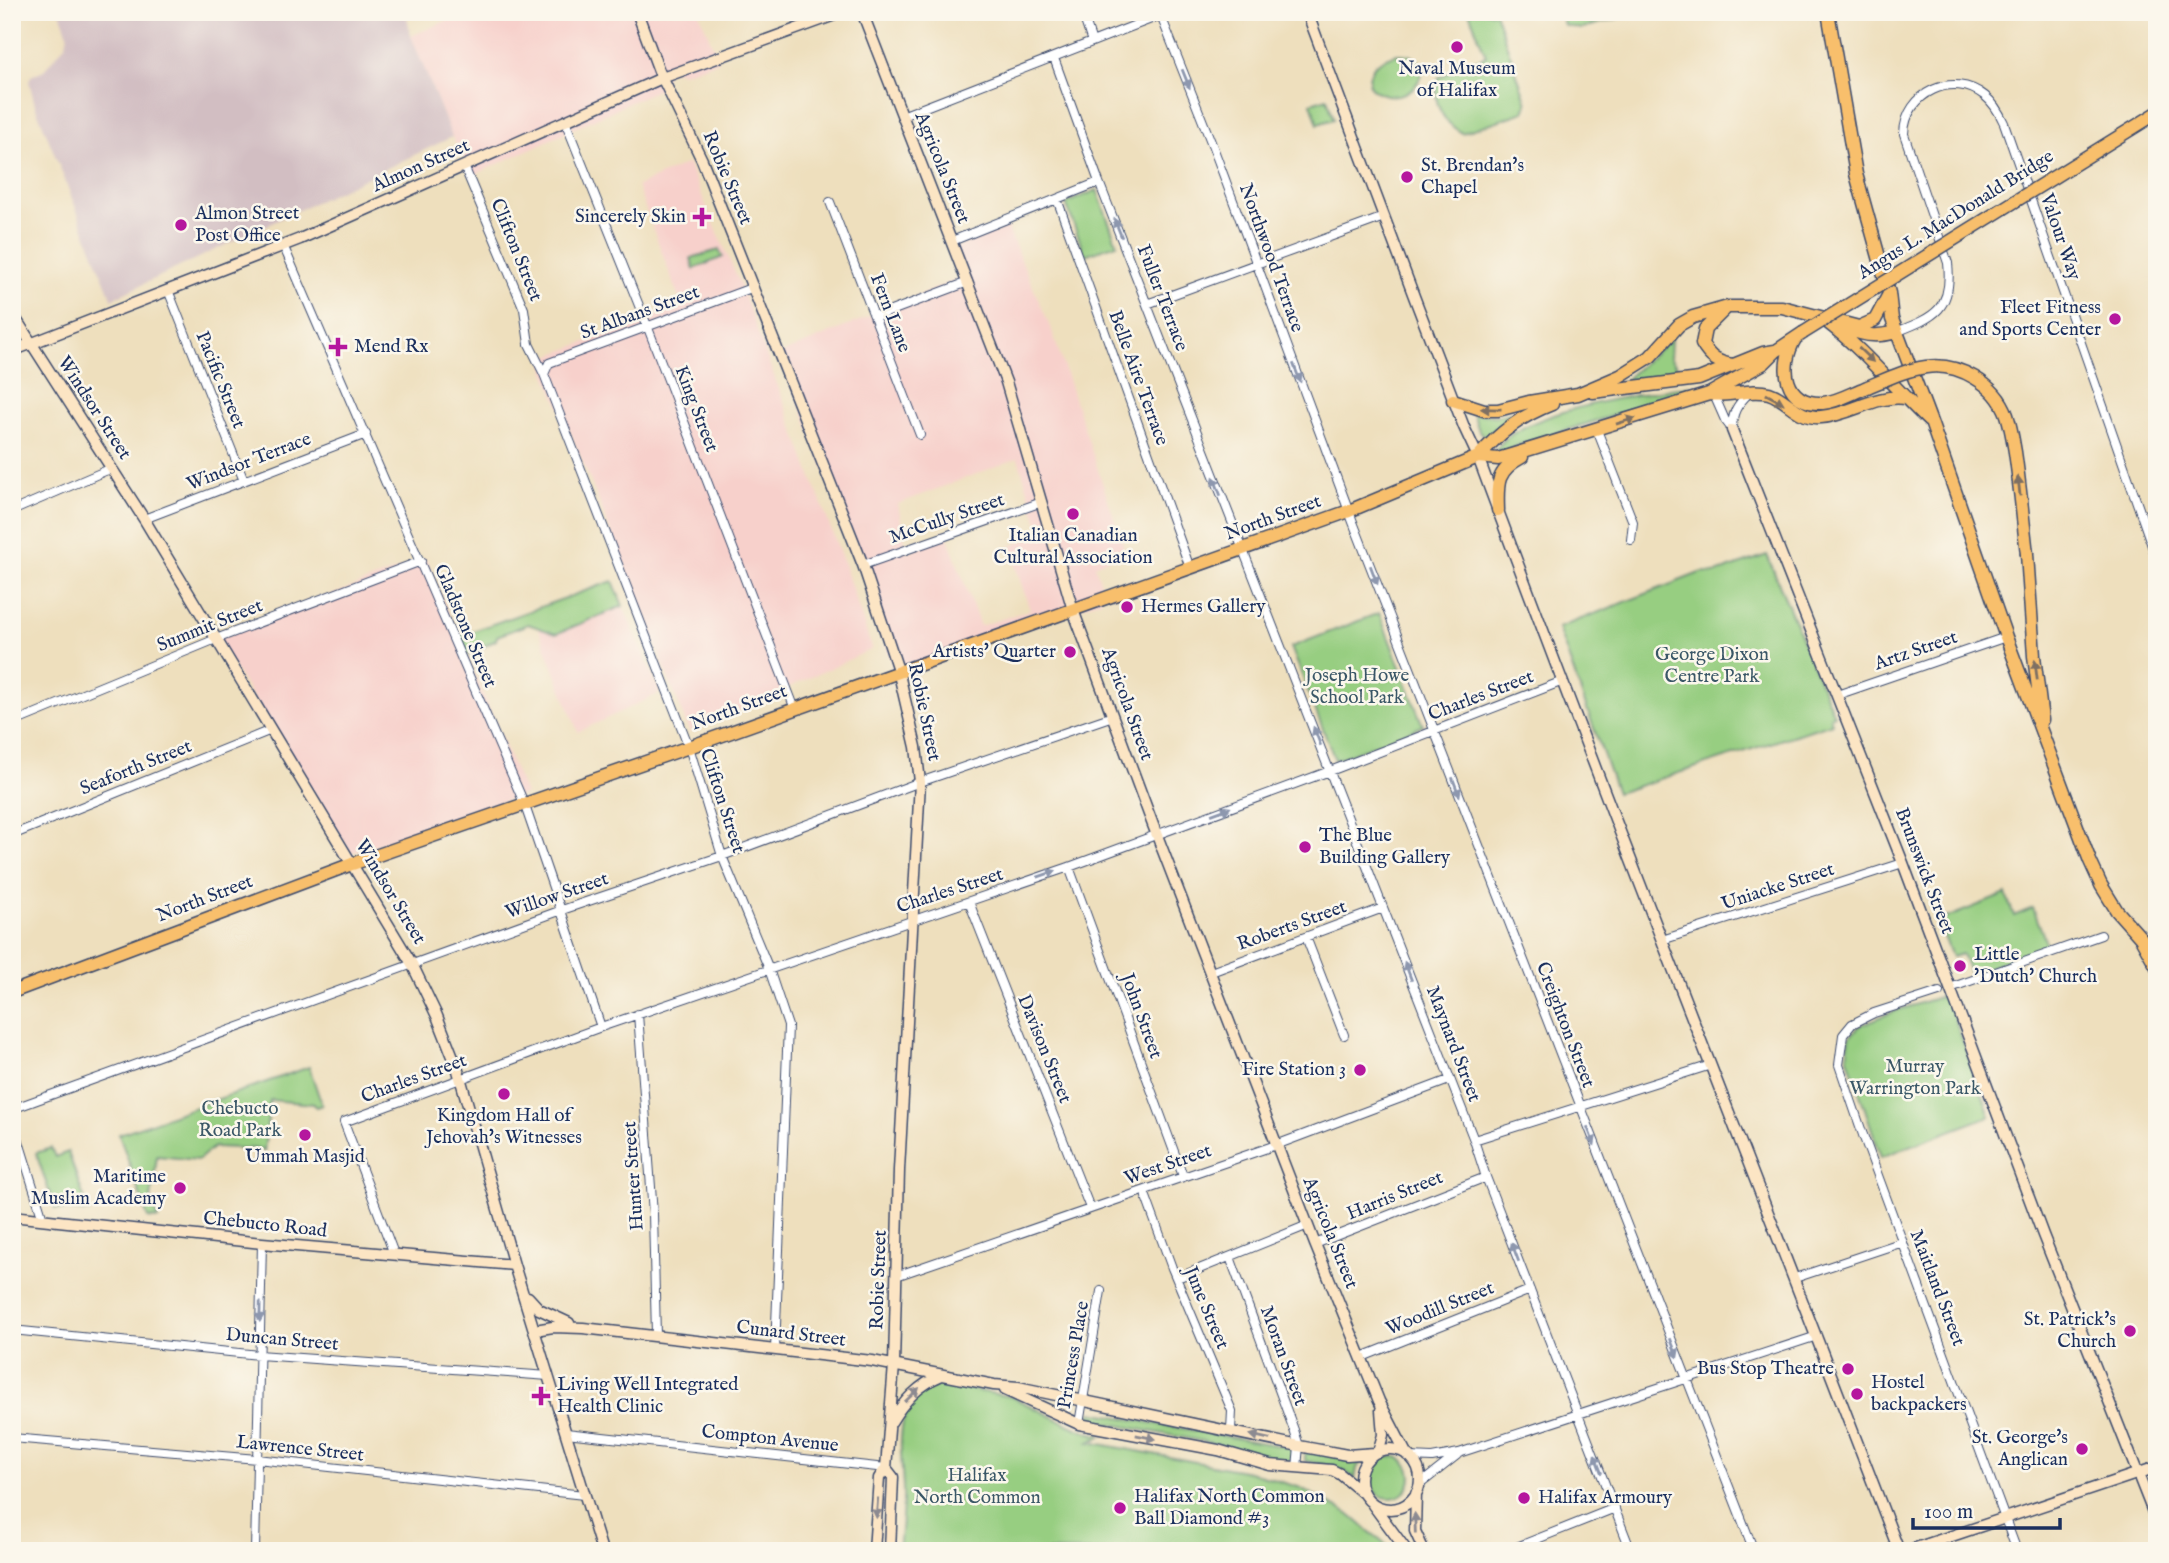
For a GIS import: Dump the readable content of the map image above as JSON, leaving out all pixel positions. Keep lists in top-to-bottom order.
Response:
{
  "streets": {
    "main road": ["Angus L. MacDonald Bridge", "North Street"],
    "street": [
      "Almon Street",
      "Agricola Street",
      "Robie Street",
      "Valour Way",
      "Clifton Street",
      "Northwood Terrace",
      "Fuller Terrace",
      "St Albans Street",
      "Fern Lane",
      "Belle Aire Terrace",
      "Pacific Street",
      "Windsor Street",
      "King Street",
      "Windsor Terrace",
      "McCully Street",
      "Summit Street",
      "Gladstone Street",
      "Artz Street",
      "Charles Street",
      "Seaforth Street",
      "Brunswick Street",
      "Uniacke Street",
      "Willow Street",
      "Roberts Street",
      "John Street",
      "Creighton Street",
      "Maynard Street",
      "Davison Street",
      "West Street",
      "Hunter Street",
      "Harris Street",
      "Chebucto Road",
      "Maitland Street",
      "June Street",
      "Woodill Street",
      "Cunard Street",
      "Duncan Street",
      "Princess Place",
      "Moran Street",
      "Compton Avenue",
      "Lawrence Street"
    ]
  },
  "crossings": [
    ["Almon Street", "Robie Street"],
    ["Almon Street", "Clifton Street"],
    ["Almon Street", "Pacific Street"],
    ["Almon Street", "Windsor Street"],
    ["Almon Street", "King Street"],
    ["Almon Street", "Gladstone Street"],
    ["Agricola Street", "North Street"],
    ["Agricola Street", "McCully Street"],
    ["Agricola Street", "Charles Street"],
    ["Agricola Street", "Willow Street"],
    ["Agricola Street", "Roberts Street"],
    ["Agricola Street", "West Street"],
    ["Agricola Street", "Harris Street"],
    ["Agricola Street", "Woodill Street"],
    ["Agricola Street", "Cunard Street"],
    ["Robie Street", "St Albans Street"],
    ["Robie Street", "North Street"],
    ["Robie Street", "McCully Street"],
    ["Robie Street", "Charles Street"],
    ["Robie Street", "Willow Street"],
    ["Robie Street", "West Street"],
    ["Robie Street", "Cunard Street"],
    ["Robie Street", "Compton Avenue"],
    ["Angus L. MacDonald Bridge", "North Street"],
    ["Angus L. MacDonald Bridge", "Brunswick Street"],
    ["Clifton Street", "St Albans Street"],
    ["Clifton Street", "North Street"],
    ["Clifton Street", "Charles Street"],
    ["Clifton Street", "Willow Street"],
    ["Clifton Street", "Cunard Street"],
    ["Northwood Terrace", "North Street"],
    ["Northwood Terrace", "Creighton Street"],
    ["Fuller Terrace", "North Street"],
    ["Fuller Terrace", "Maynard Street"],
    ["St Albans Street", "King Street"],
    ["Belle Aire Terrace", "North Street"],
    ["Pacific Street", "Windsor Terrace"],
    ["Windsor Street", "Windsor Terrace"],
    ["Windsor Street", "North Street"],
    ["Windsor Street", "Summit Street"],
    ["Windsor Street", "Charles Street"],
    ["Windsor Street", "Seaforth Street"],
    ["Windsor Street", "Willow Street"],
    ["Windsor Street", "Chebucto Road"],
    ["Windsor Street", "Cunard Street"],
    ["Windsor Street", "Duncan Street"],
    ["Windsor Street", "Compton Avenue"],
    ["Windsor Street", "Lawrence Street"],
    ["King Street", "North Street"],
    ["Windsor Terrace", "Gladstone Street"],
    ["North Street", "Gladstone Street"],
    ["North Street", "Brunswick Street"],
    ["North Street", "Creighton Street"],
    ["North Street", "Maynard Street"],
    ["Summit Street", "Gladstone Street"],
    ["Gladstone Street", "Charles Street"],
    ["Gladstone Street", "Willow Street"],
    ["Artz Street", "Brunswick Street"],
    ["Charles Street", "John Street"],
    ["Charles Street", "Creighton Street"],
    ["Charles Street", "Maynard Street"],
    ["Charles Street", "Davison Street"],
    ["Charles Street", "Hunter Street"],
    ["Charles Street", "Chebucto Road"],
    ["Brunswick Street", "Uniacke Street"],
    ["Brunswick Street", "Maitland Street"],
    ["Roberts Street", "Maynard Street"],
    ["John Street", "West Street"],
    ["Maynard Street", "West Street"],
    ["Maynard Street", "Harris Street"],
    ["Maynard Street", "Woodill Street"],
    ["Davison Street", "West Street"],
    ["Hunter Street", "Cunard Street"],
    ["June Street", "Cunard Street"],
    ["Cunard Street", "Princess Place"],
    ["Cunard Street", "Moran Street"]
  ],
  "one_way": [
    "Northwood Terrace",
    "Fuller Terrace",
    "Creighton Street",
    "Maynard Street"
  ],
  "parks": [
    "George Dixon Centre Park",
    "Joseph Howe School Park",
    "Murray Warrington Park",
    "Chebucto Road Park",
    "Halifax North Common"
  ],
  "places": {
    "other": [
      "Naval Museum of Halifax",
      "St. Brendan's Chapel",
      "Almon Street Post Office",
      "Fleet Fitness and Sports Center",
      "Italian Canadian Cultural Association",
      "Hermes Gallery",
      "Artists' Quarter",
      "The Blue Building Gallery",
      "Little 'Dutch' Church",
      "Fire Station 3",
      "Kingdom Hall of Jehovah's Witnesses",
      "Ummah Masjid",
      "Maritime Muslim Academy",
      "St. Patrick's Church",
      "Bus Stop Theatre",
      "Hostel backpackers",
      "St. George's Anglican",
      "Halifax Armoury",
      "Halifax North Common Ball Diamond #3"
    ],
    "health": ["Sincerely Skin", "Mend Rx", "Living Well Integrated Health Clinic"]
  },
  "scale_bar": "100 m"
}
